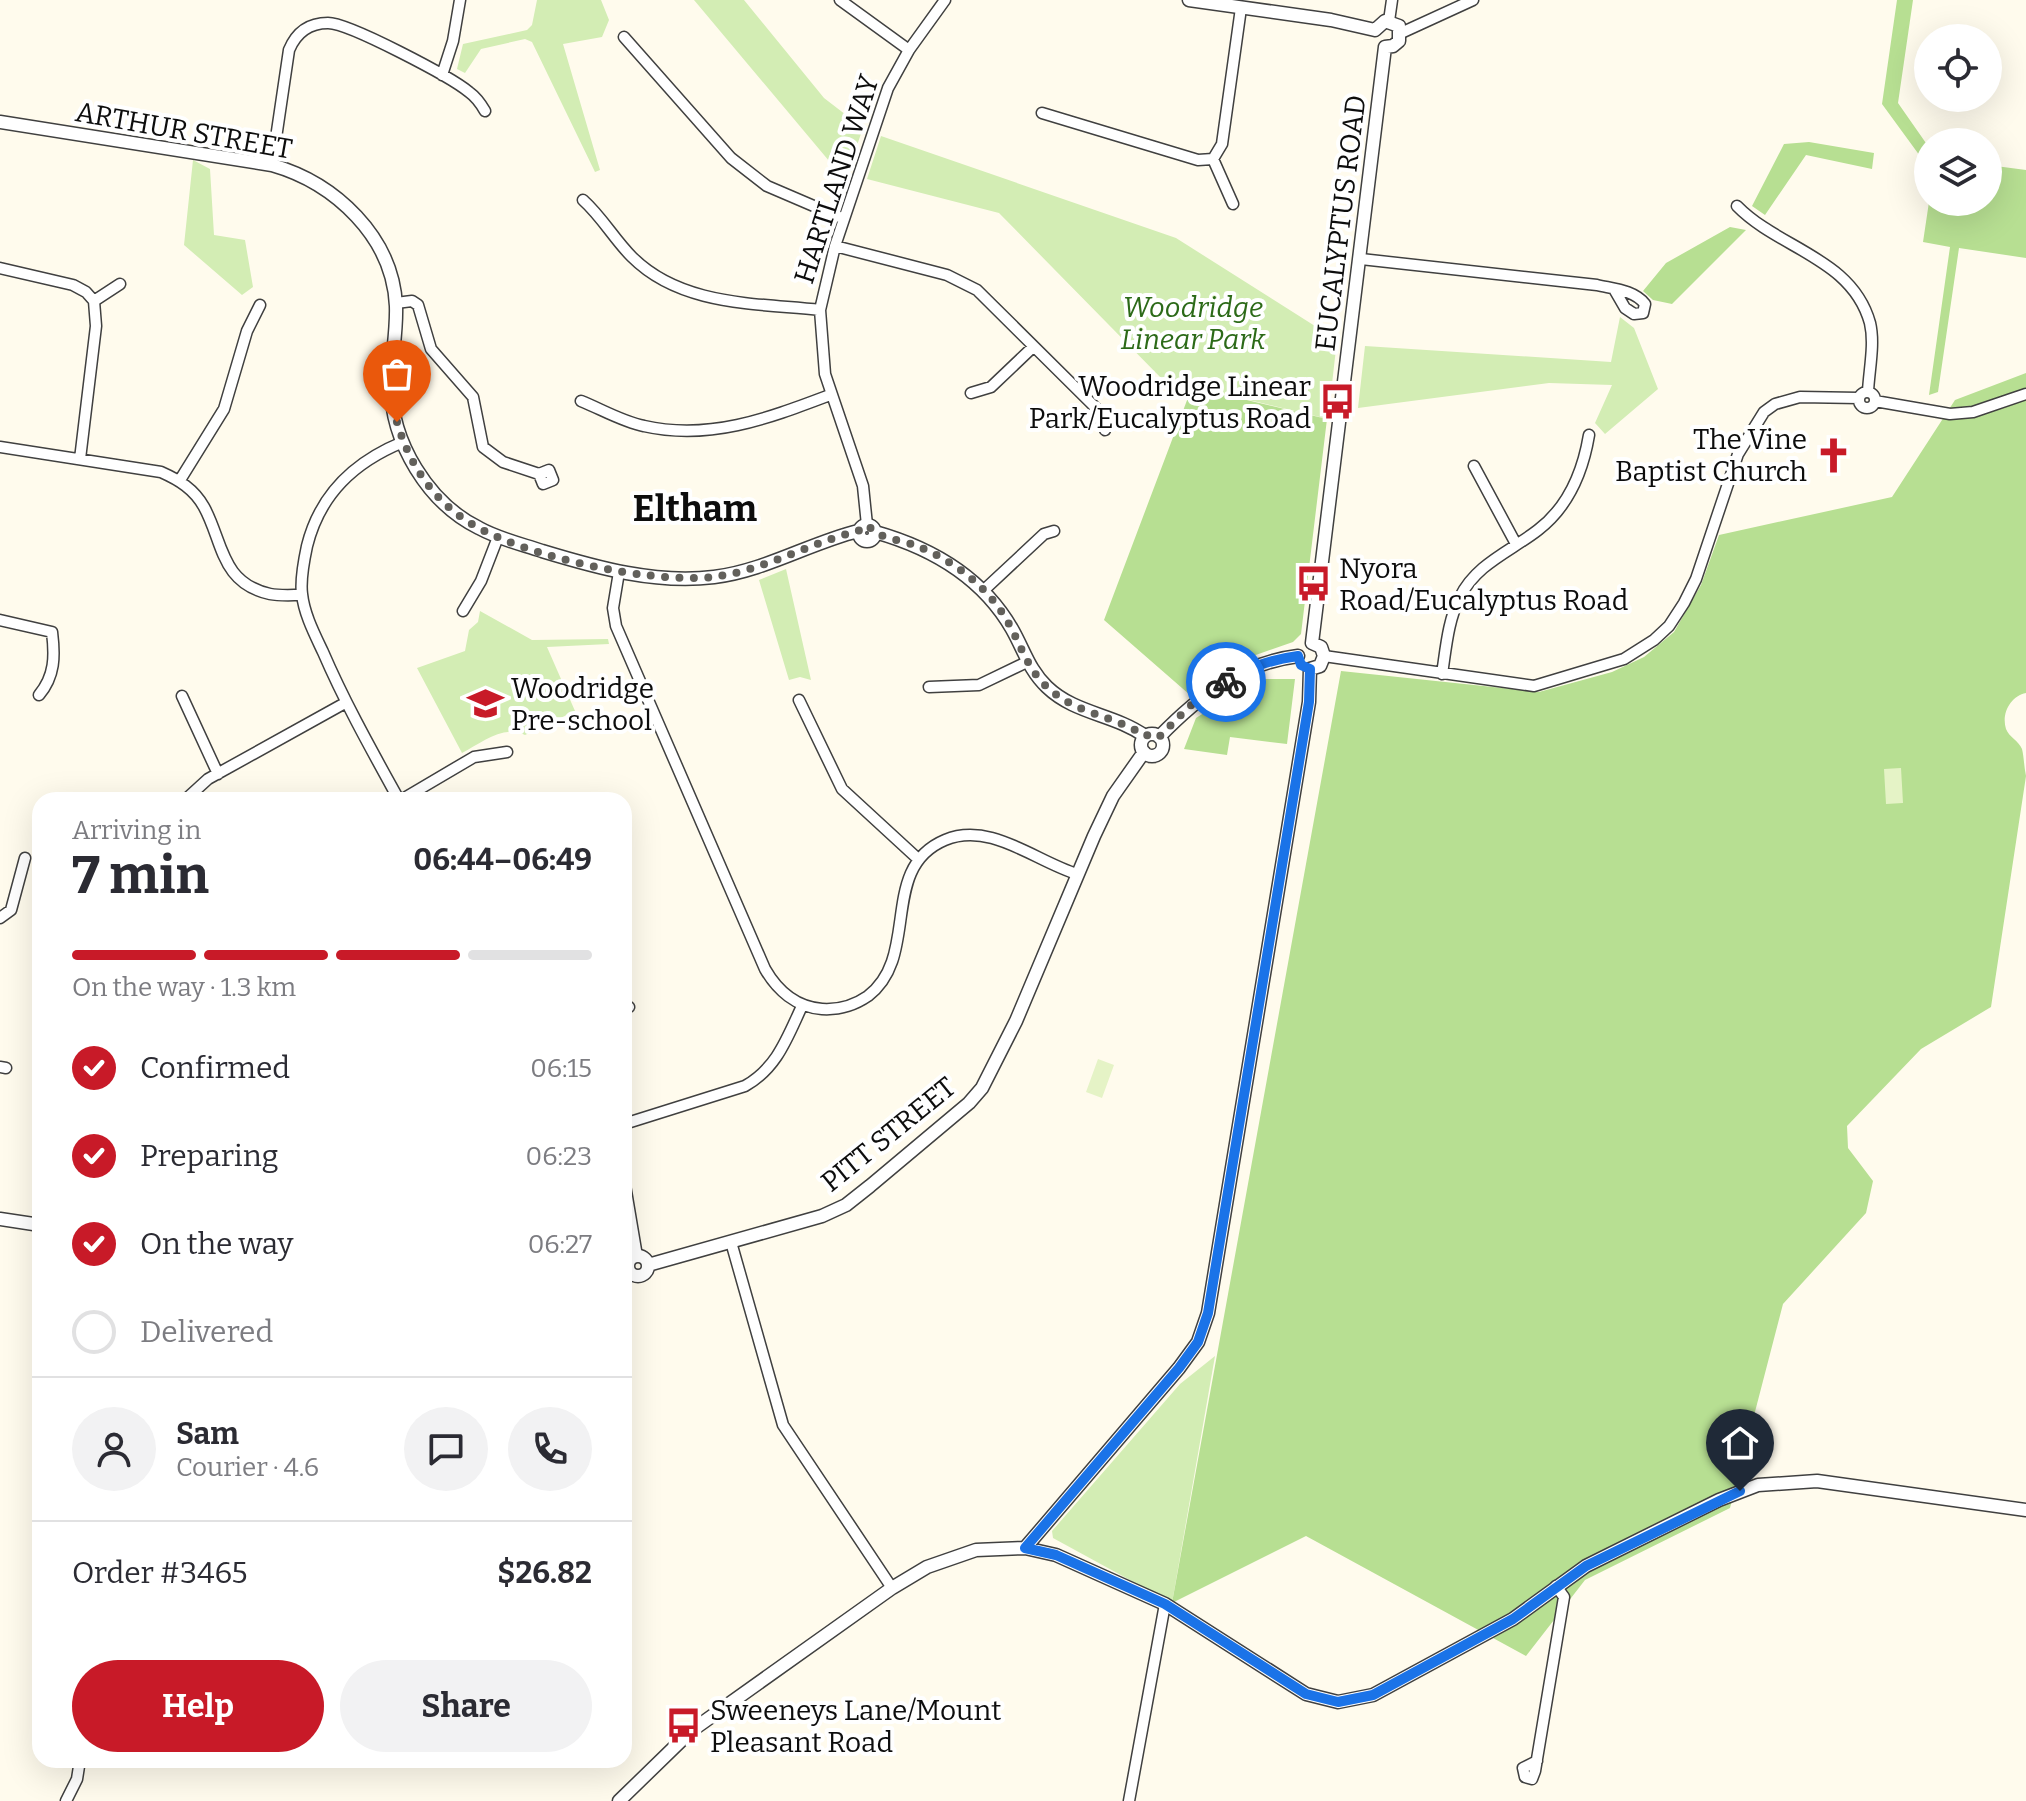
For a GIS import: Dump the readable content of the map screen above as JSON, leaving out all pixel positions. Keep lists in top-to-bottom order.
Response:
{
  "streets": {
    "street": [
      "ARTHUR STREET",
      "HARTLAND WAY",
      "EUCALYPTUS ROAD",
      "PITT STREET"
    ]
  },
  "crossings": [
    ["ARTHUR STREET", "HARTLAND WAY"],
    ["ARTHUR STREET", "PITT STREET"]
  ],
  "districts": ["Eltham"],
  "parks": ["Woodridge Linear Park"],
  "places": {
    "bus stop": ["Woodridge Linear Park/Eucalyptus Road", "Nyora Road/Eucalyptus Road", "Sweeneys Lane/Mount Pleasant Road"],
    "church": ["The Vine Baptist Church"],
    "school or university": ["Woodridge Pre-school"]
  },
  "page": {
    "heading": ["7 min", "Arriving in", "06:44–06:49"],
    "panel": [
      "Sam",
      "Courier · 4.6",
      "Order #3465",
      "$26.82"
    ],
    "bar": "On the way · 1.3 km",
    "list": [
      ["Confirmed", "06:15"],
      ["Preparing", "06:23"],
      ["On the way", "06:27"],
      "Delivered"
    ],
    "buttons": ["Help", "Share"]
  }
}
